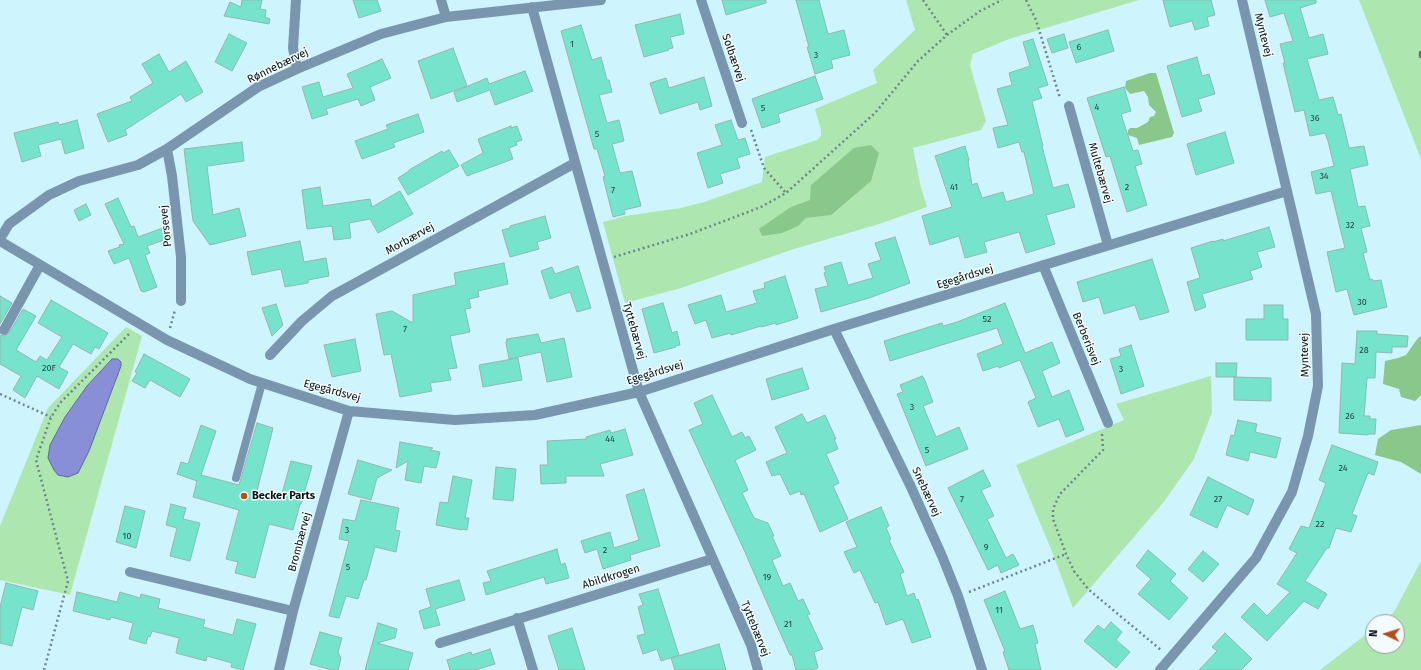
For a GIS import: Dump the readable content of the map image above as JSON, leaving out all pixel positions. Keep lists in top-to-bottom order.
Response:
{
  "streets": {
    "street": [
      "Myntevej",
      "Solbærvej",
      "Rønnebærvej",
      "Multebærvej",
      "Porsevej",
      "Morbærvej",
      "Egegårdsvej",
      "Tyttebærvej",
      "Berberisvej",
      "Snebærvej",
      "Brombærvej",
      "Abildkrogen"
    ]
  },
  "crossings": [
    ["Myntevej", "Egegårdsvej"],
    ["Rønnebærvej", "Porsevej"],
    ["Rønnebærvej", "Egegårdsvej"],
    ["Rønnebærvej", "Tyttebærvej"],
    ["Multebærvej", "Egegårdsvej"],
    ["Morbærvej", "Tyttebærvej"],
    ["Egegårdsvej", "Tyttebærvej"],
    ["Egegårdsvej", "Berberisvej"],
    ["Egegårdsvej", "Snebærvej"],
    ["Egegårdsvej", "Brombærvej"],
    ["Tyttebærvej", "Abildkrogen"]
  ],
  "places": ["Becker Parts"],
  "house_numbers": [
    "1",
    "6",
    "3",
    "4",
    "5",
    "36",
    "5",
    "34",
    "41",
    "2",
    "7",
    "32",
    "30",
    "52",
    "7",
    "28",
    "20F",
    "3",
    "3",
    "26",
    "44",
    "5",
    "24",
    "7",
    "27",
    "22",
    "3",
    "10",
    "9",
    "2",
    "5",
    "19",
    "11",
    "21"
  ],
  "north": "left"
}
